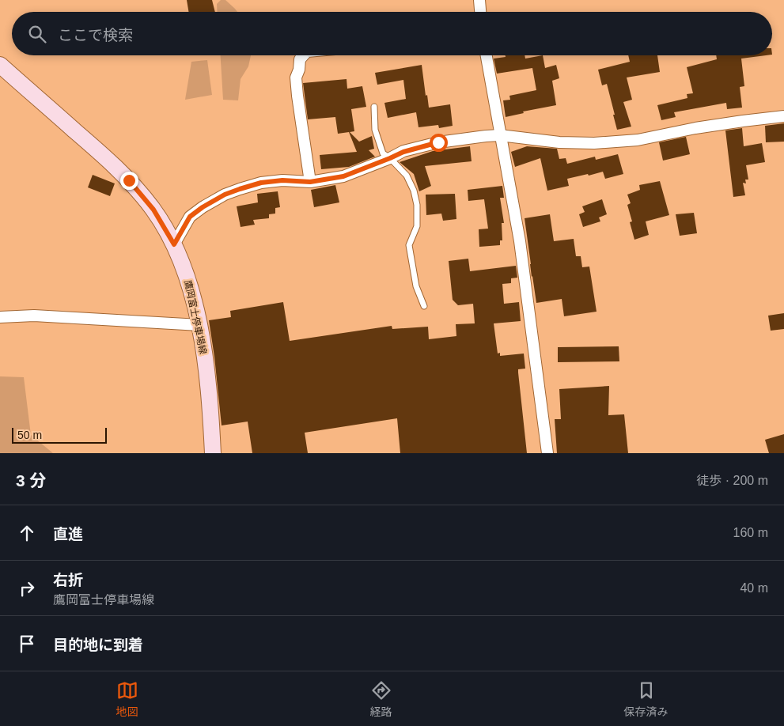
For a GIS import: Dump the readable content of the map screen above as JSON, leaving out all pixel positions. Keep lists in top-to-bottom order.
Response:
{
  "streets": {
    "main road": ["鷹岡富士停車場線"]
  },
  "scale_bar": "50 m",
  "page": {
    "search": "ここで検索",
    "scale": "50 m",
    "heading": ["3 分", "徒歩 · 200 m"],
    "list": [
      ["直進", "160 m"],
      ["右折", "鷹岡富士停車場線", "40 m"],
      "目的地に到着"
    ],
    "nav": ["地図", "経路", "保存済み"]
  }
}
